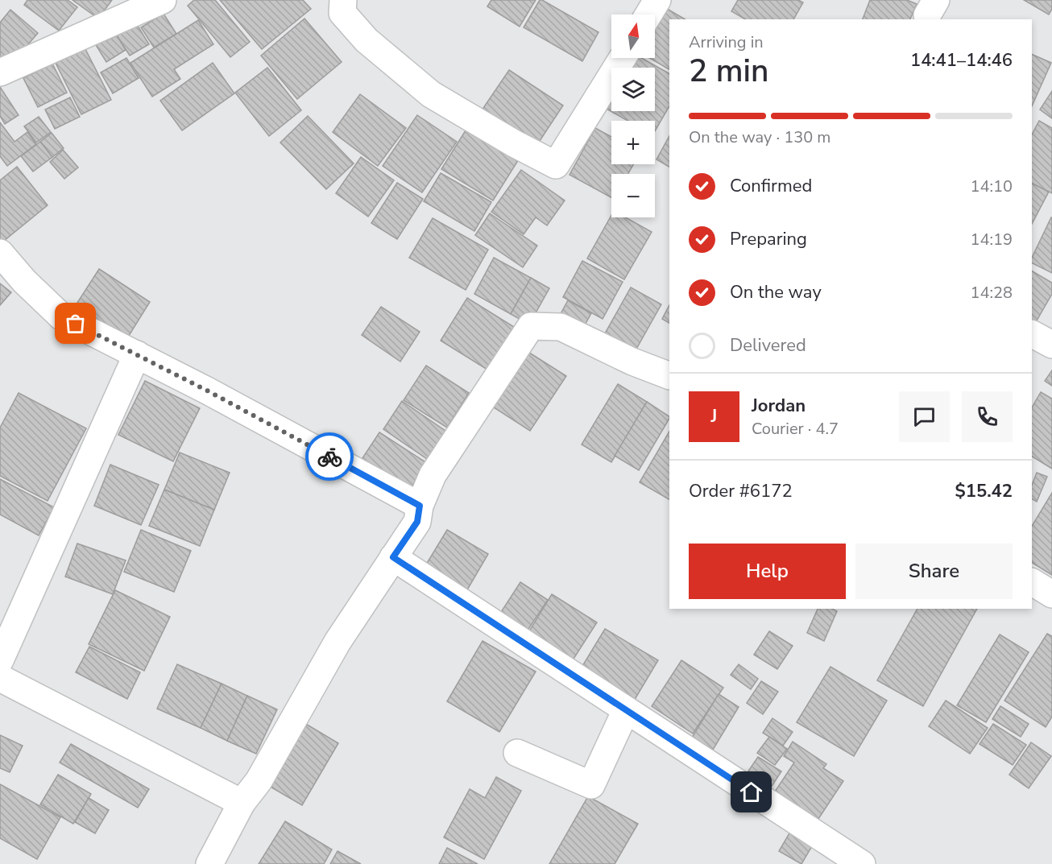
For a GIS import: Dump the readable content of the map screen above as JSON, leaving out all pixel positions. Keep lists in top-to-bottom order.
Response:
{
  "north": "top",
  "page": {
    "map_buttons": ["+", "−"],
    "heading": ["2 min", "Arriving in", "14:41–14:46"],
    "panel": [
      "Jordan",
      "Courier · 4.7",
      "Order #6172",
      "$15.42"
    ],
    "bar": "On the way · 130 m",
    "list": [
      ["Confirmed", "14:10"],
      ["Preparing", "14:19"],
      ["On the way", "14:28"],
      "Delivered"
    ],
    "round": "J",
    "buttons": ["Help", "Share"]
  }
}
